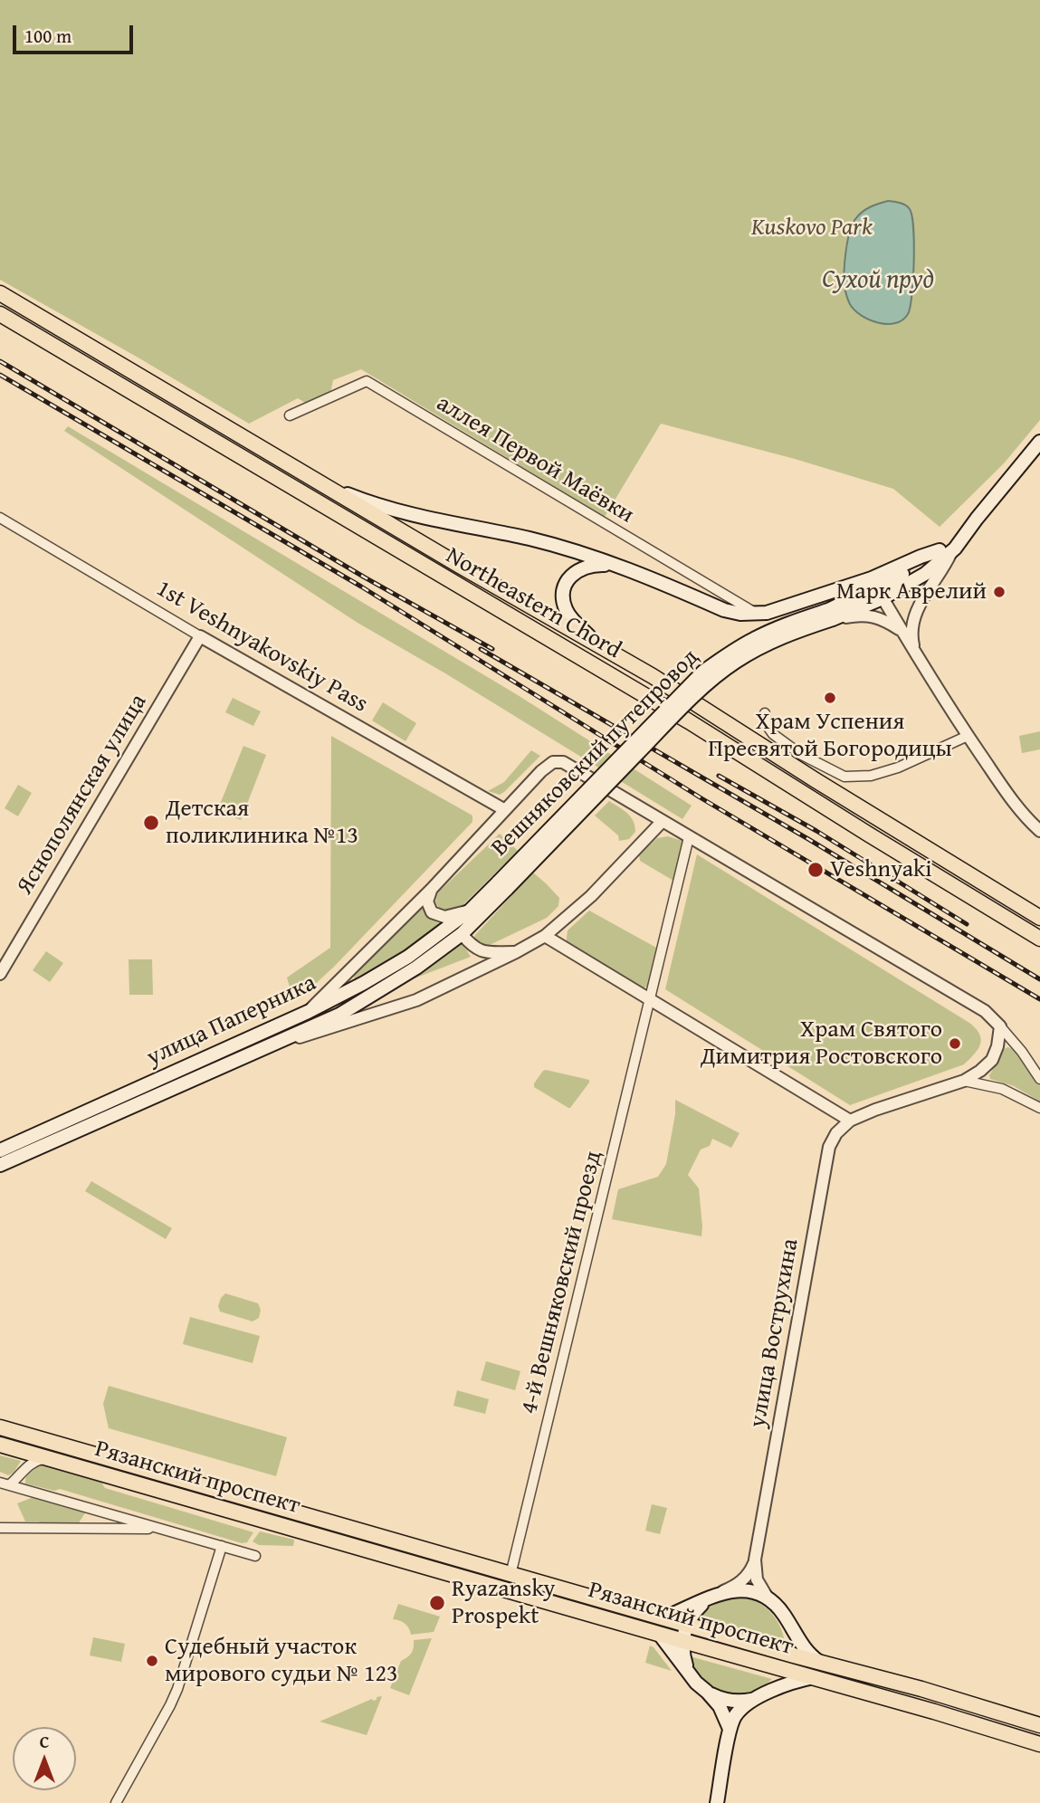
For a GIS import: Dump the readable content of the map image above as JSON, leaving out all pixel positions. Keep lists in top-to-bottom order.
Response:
{
  "streets": {
    "main road": [
      "Northeastern Chord",
      "Вешняковский путепровод",
      "улица Паперника",
      "Рязанский проспект"
    ],
    "street": [
      "аллея Первой Маёвки",
      "1st Veshnyakovskiy Pass",
      "Яснополянская улица",
      "4-й Вешняковский проезд",
      "улица Вострухина"
    ]
  },
  "crossings": [
    ["1st Veshnyakovskiy Pass", "Яснополянская улица"],
    ["Вешняковский путепровод", "улица Паперника"],
    ["4-й Вешняковский проезд", "Рязанский проспект"]
  ],
  "water": ["Сухой пруд"],
  "parks": ["Kuskovo Park"],
  "places": [
    "Марк Аврелий",
    "Храм Успения Пресвятой Богородицы",
    "Детская поликлиника №13",
    "Veshnyaki",
    "Храм Святого Димитрия Ростовского",
    "Ryazansky Prospekt",
    "Судебный участок мирового судьи № 123"
  ],
  "scale_bar": "100 m",
  "north": "top"
}
